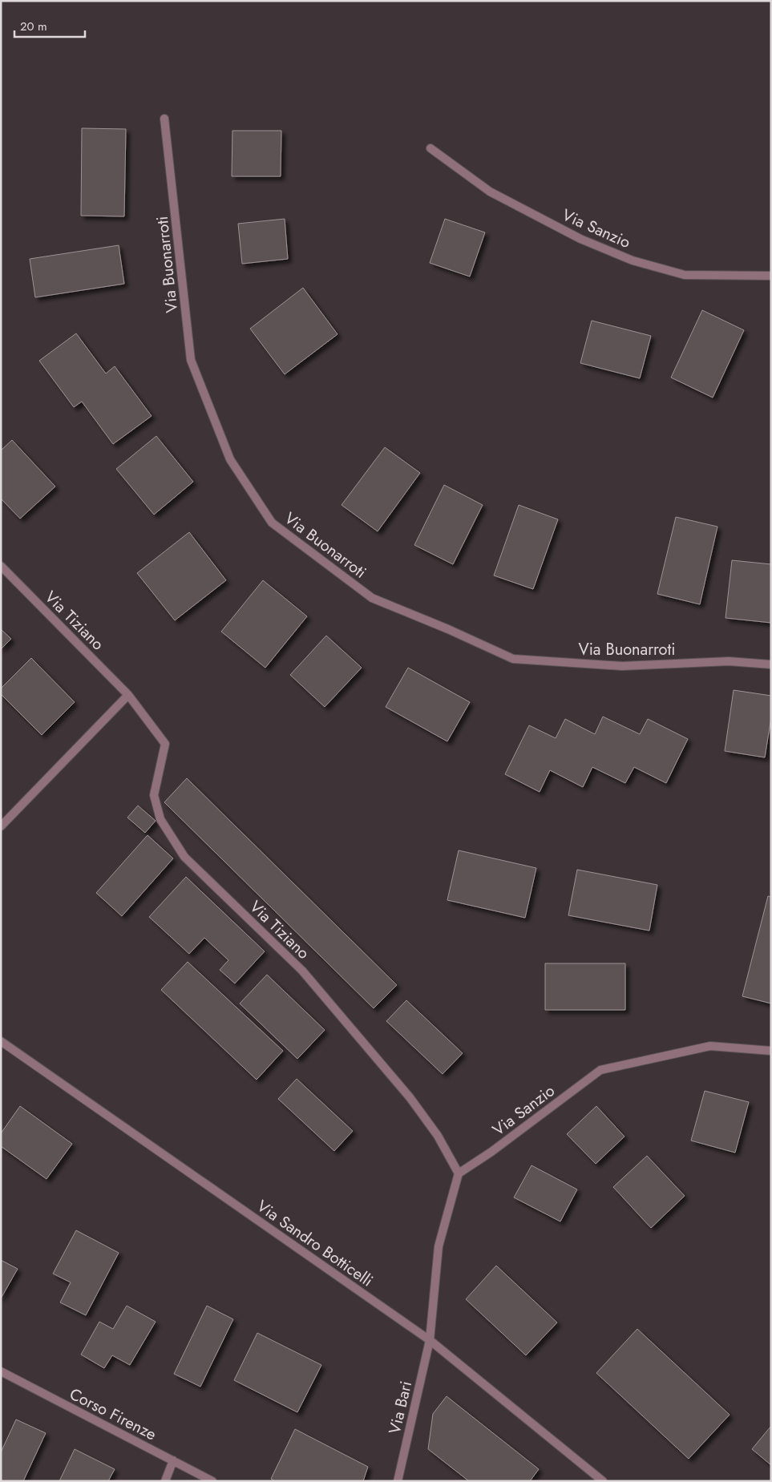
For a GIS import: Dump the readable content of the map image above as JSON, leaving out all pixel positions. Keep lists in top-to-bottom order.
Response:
{
  "streets": {
    "street": [
      "Via Sanzio",
      "Via Buonarroti",
      "Via Tiziano",
      "Via Sandro Botticelli",
      "Via Bari",
      "Corso Firenze"
    ]
  },
  "crossings": [
    ["Via Sanzio", "Via Tiziano"],
    ["Via Sandro Botticelli", "Via Bari"]
  ],
  "scale_bar": "20 m"
}
